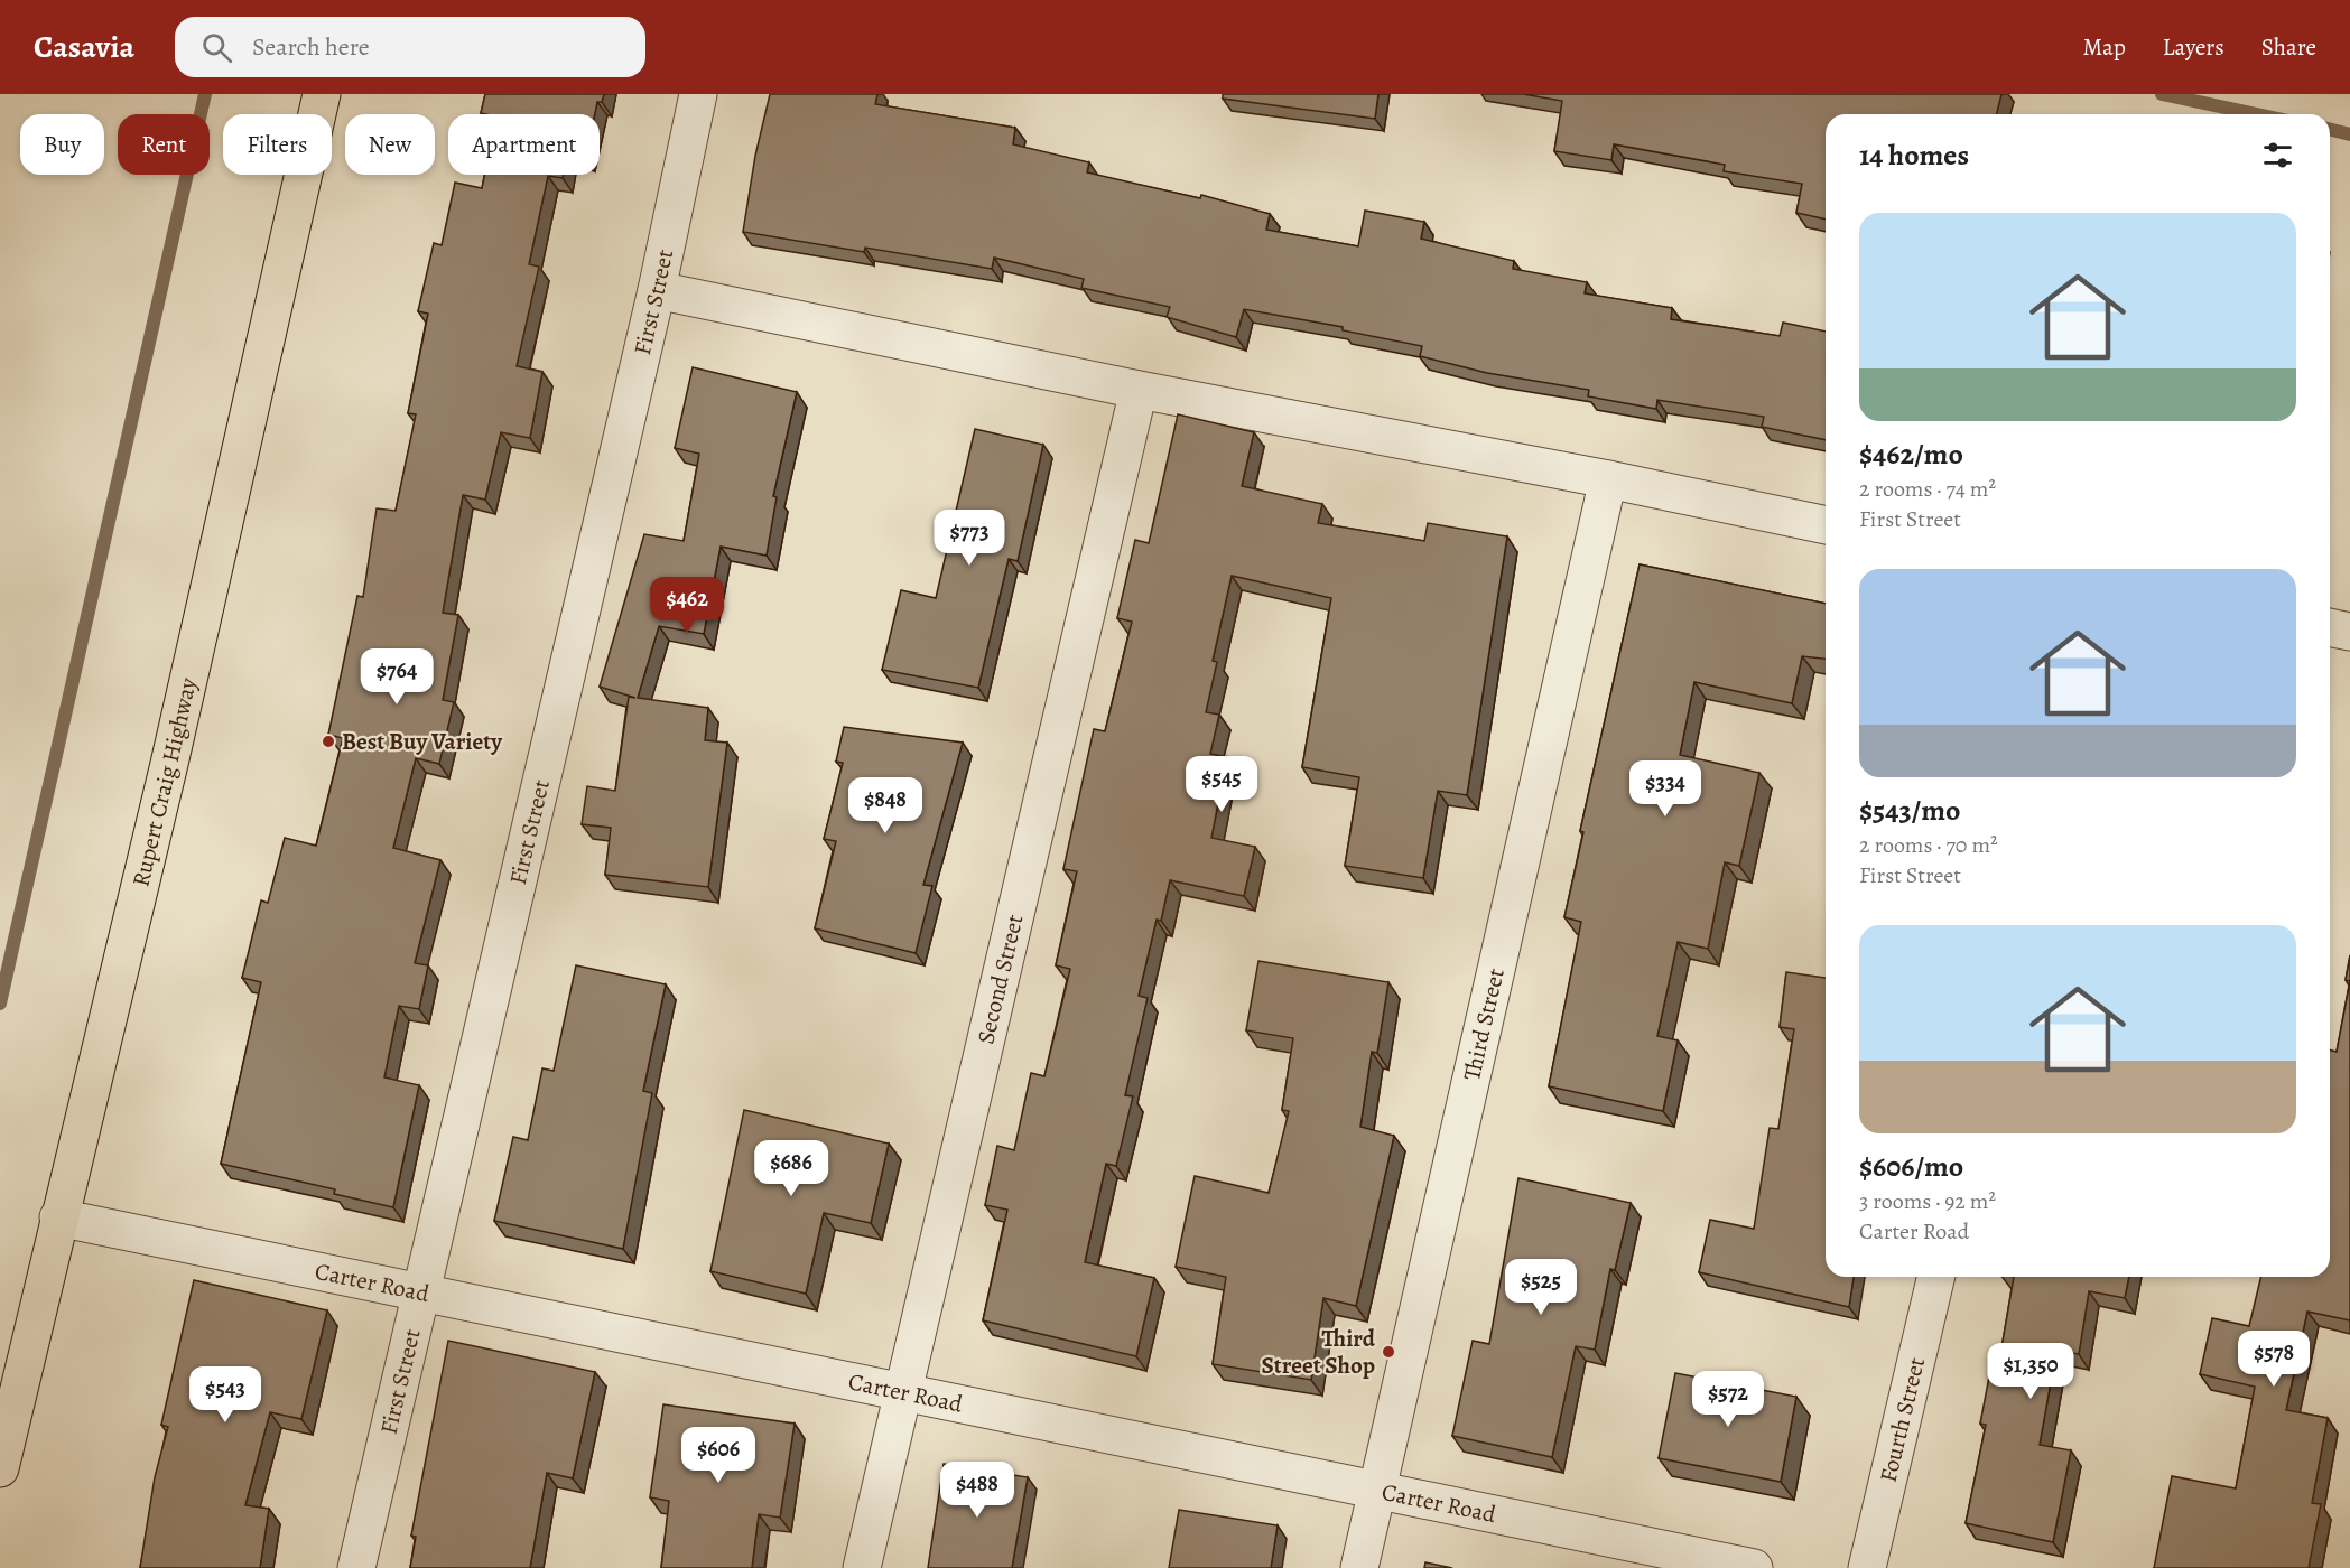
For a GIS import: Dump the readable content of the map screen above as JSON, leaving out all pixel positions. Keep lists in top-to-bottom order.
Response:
{
  "streets": {
    "main road": ["Rupert Craig Highway"],
    "street": [
      "First Street",
      "Second Street",
      "Third Street",
      "Carter Road",
      "Fourth Street"
    ]
  },
  "crossings": [
    ["First Street", "Carter Road"],
    ["Rupert Craig Highway", "Carter Road"],
    ["Second Street", "Carter Road"],
    ["Third Street", "Carter Road"]
  ],
  "places": ["Best Buy Variety", "Third Street Shop"],
  "page": {
    "header": "Casavia",
    "search": "Search here",
    "nav": ["Map", "Layers", "Share"],
    "chip": [
      "Buy",
      "Rent",
      "Filters",
      "New",
      "Apartment"
    ],
    "heading": "14 homes",
    "list": [
      {
        "name": "$462/mo",
        "note": "2 rooms · 74 m² · First Street"
      },
      {
        "name": "$543/mo",
        "note": "2 rooms · 70 m² · First Street"
      },
      {
        "name": "$606/mo",
        "note": "3 rooms · 92 m² · Carter Road"
      }
    ],
    "price": [
      "$773",
      "$462",
      "$764",
      "$545",
      "$334",
      "$848",
      "$686",
      "$525",
      "$578",
      "$1,350",
      "$543",
      "$572",
      "$606",
      "$488"
    ]
  }
}
